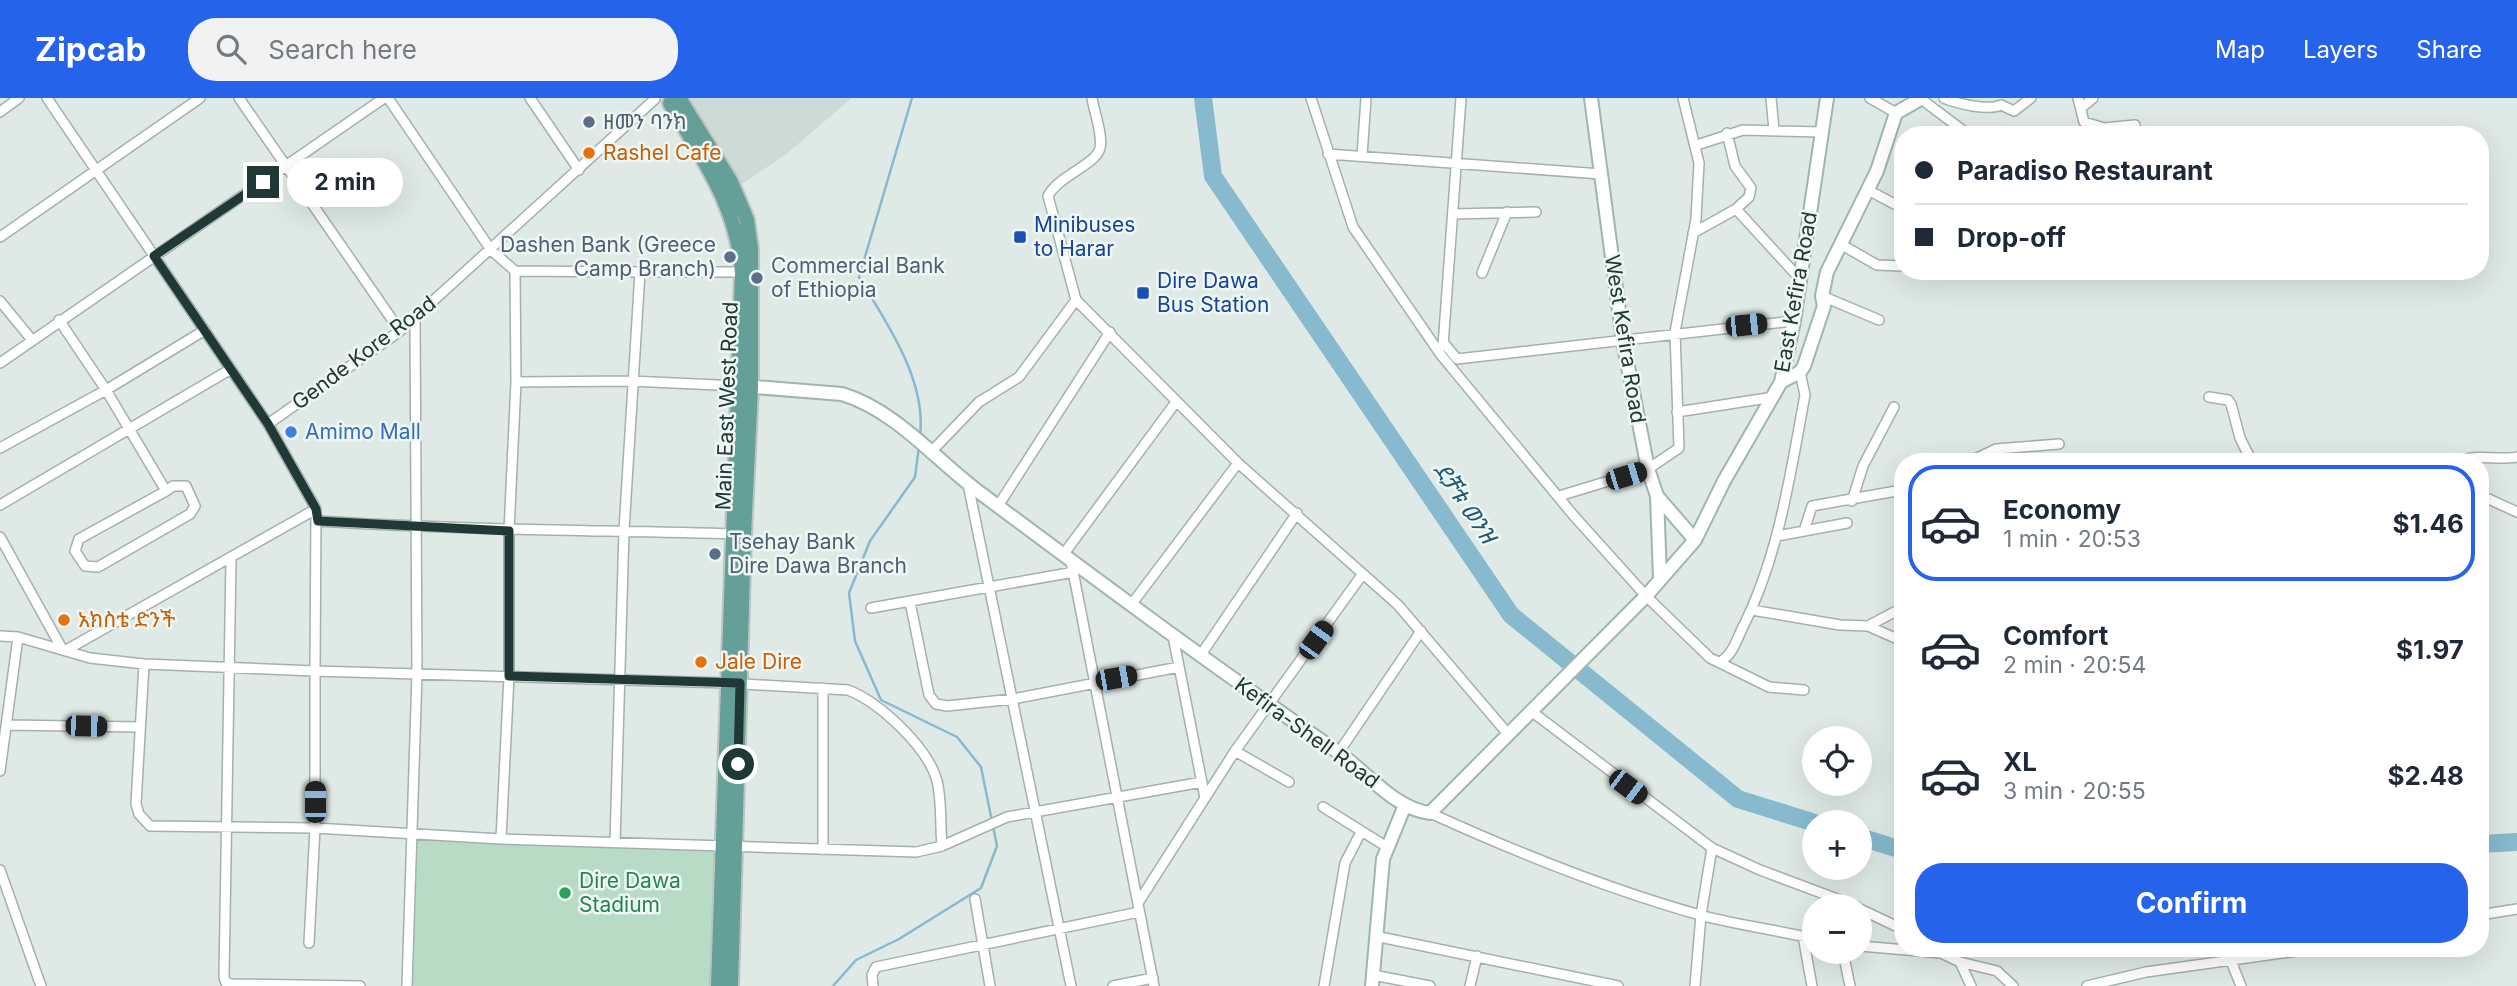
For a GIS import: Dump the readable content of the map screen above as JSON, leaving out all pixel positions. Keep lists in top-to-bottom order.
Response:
{
  "streets": {
    "main road": [
      "East Kefira Road",
      "West Kefira Road",
      "Main East West Road",
      "Kefira-Shell Road"
    ],
    "street": ["Gende Kore Road"]
  },
  "crossings": [
    ["East Kefira Road", "West Kefira Road"],
    ["Gende Kore Road", "Main East West Road"],
    ["Main East West Road", "Kefira-Shell Road"]
  ],
  "water": ["ደቻቱ ወንዝ"],
  "places": {
    "other": [
      "ዘመን ባንክ",
      "Rashel Cafe",
      "Dashen Bank (Greece Camp Branch)",
      "Commercial Bank of Ethiopia",
      "Amimo Mall",
      "Tsehay Bank Dire Dawa Branch",
      "አክስቴ ድንች",
      "Jale Dire",
      "Dire Dawa Stadium"
    ],
    "transit": ["Minibuses to Harar", "Dire Dawa Bus Station"]
  },
  "page": {
    "header": "Zipcab",
    "search": "Search here",
    "nav": ["Map", "Layers", "Share"],
    "banner": ["Paradiso Restaurant", "Drop-off"],
    "bubble": "2 min",
    "list": [
      {
        "name": "Economy",
        "note": "1 min · 20:53",
        "value": "$1.46"
      },
      {
        "name": "Comfort",
        "note": "2 min · 20:54",
        "value": "$1.97"
      },
      {
        "name": "XL",
        "note": "3 min · 20:55",
        "value": "$2.48"
      }
    ],
    "map_buttons": ["+", "−"],
    "buttons": "Confirm"
  }
}
